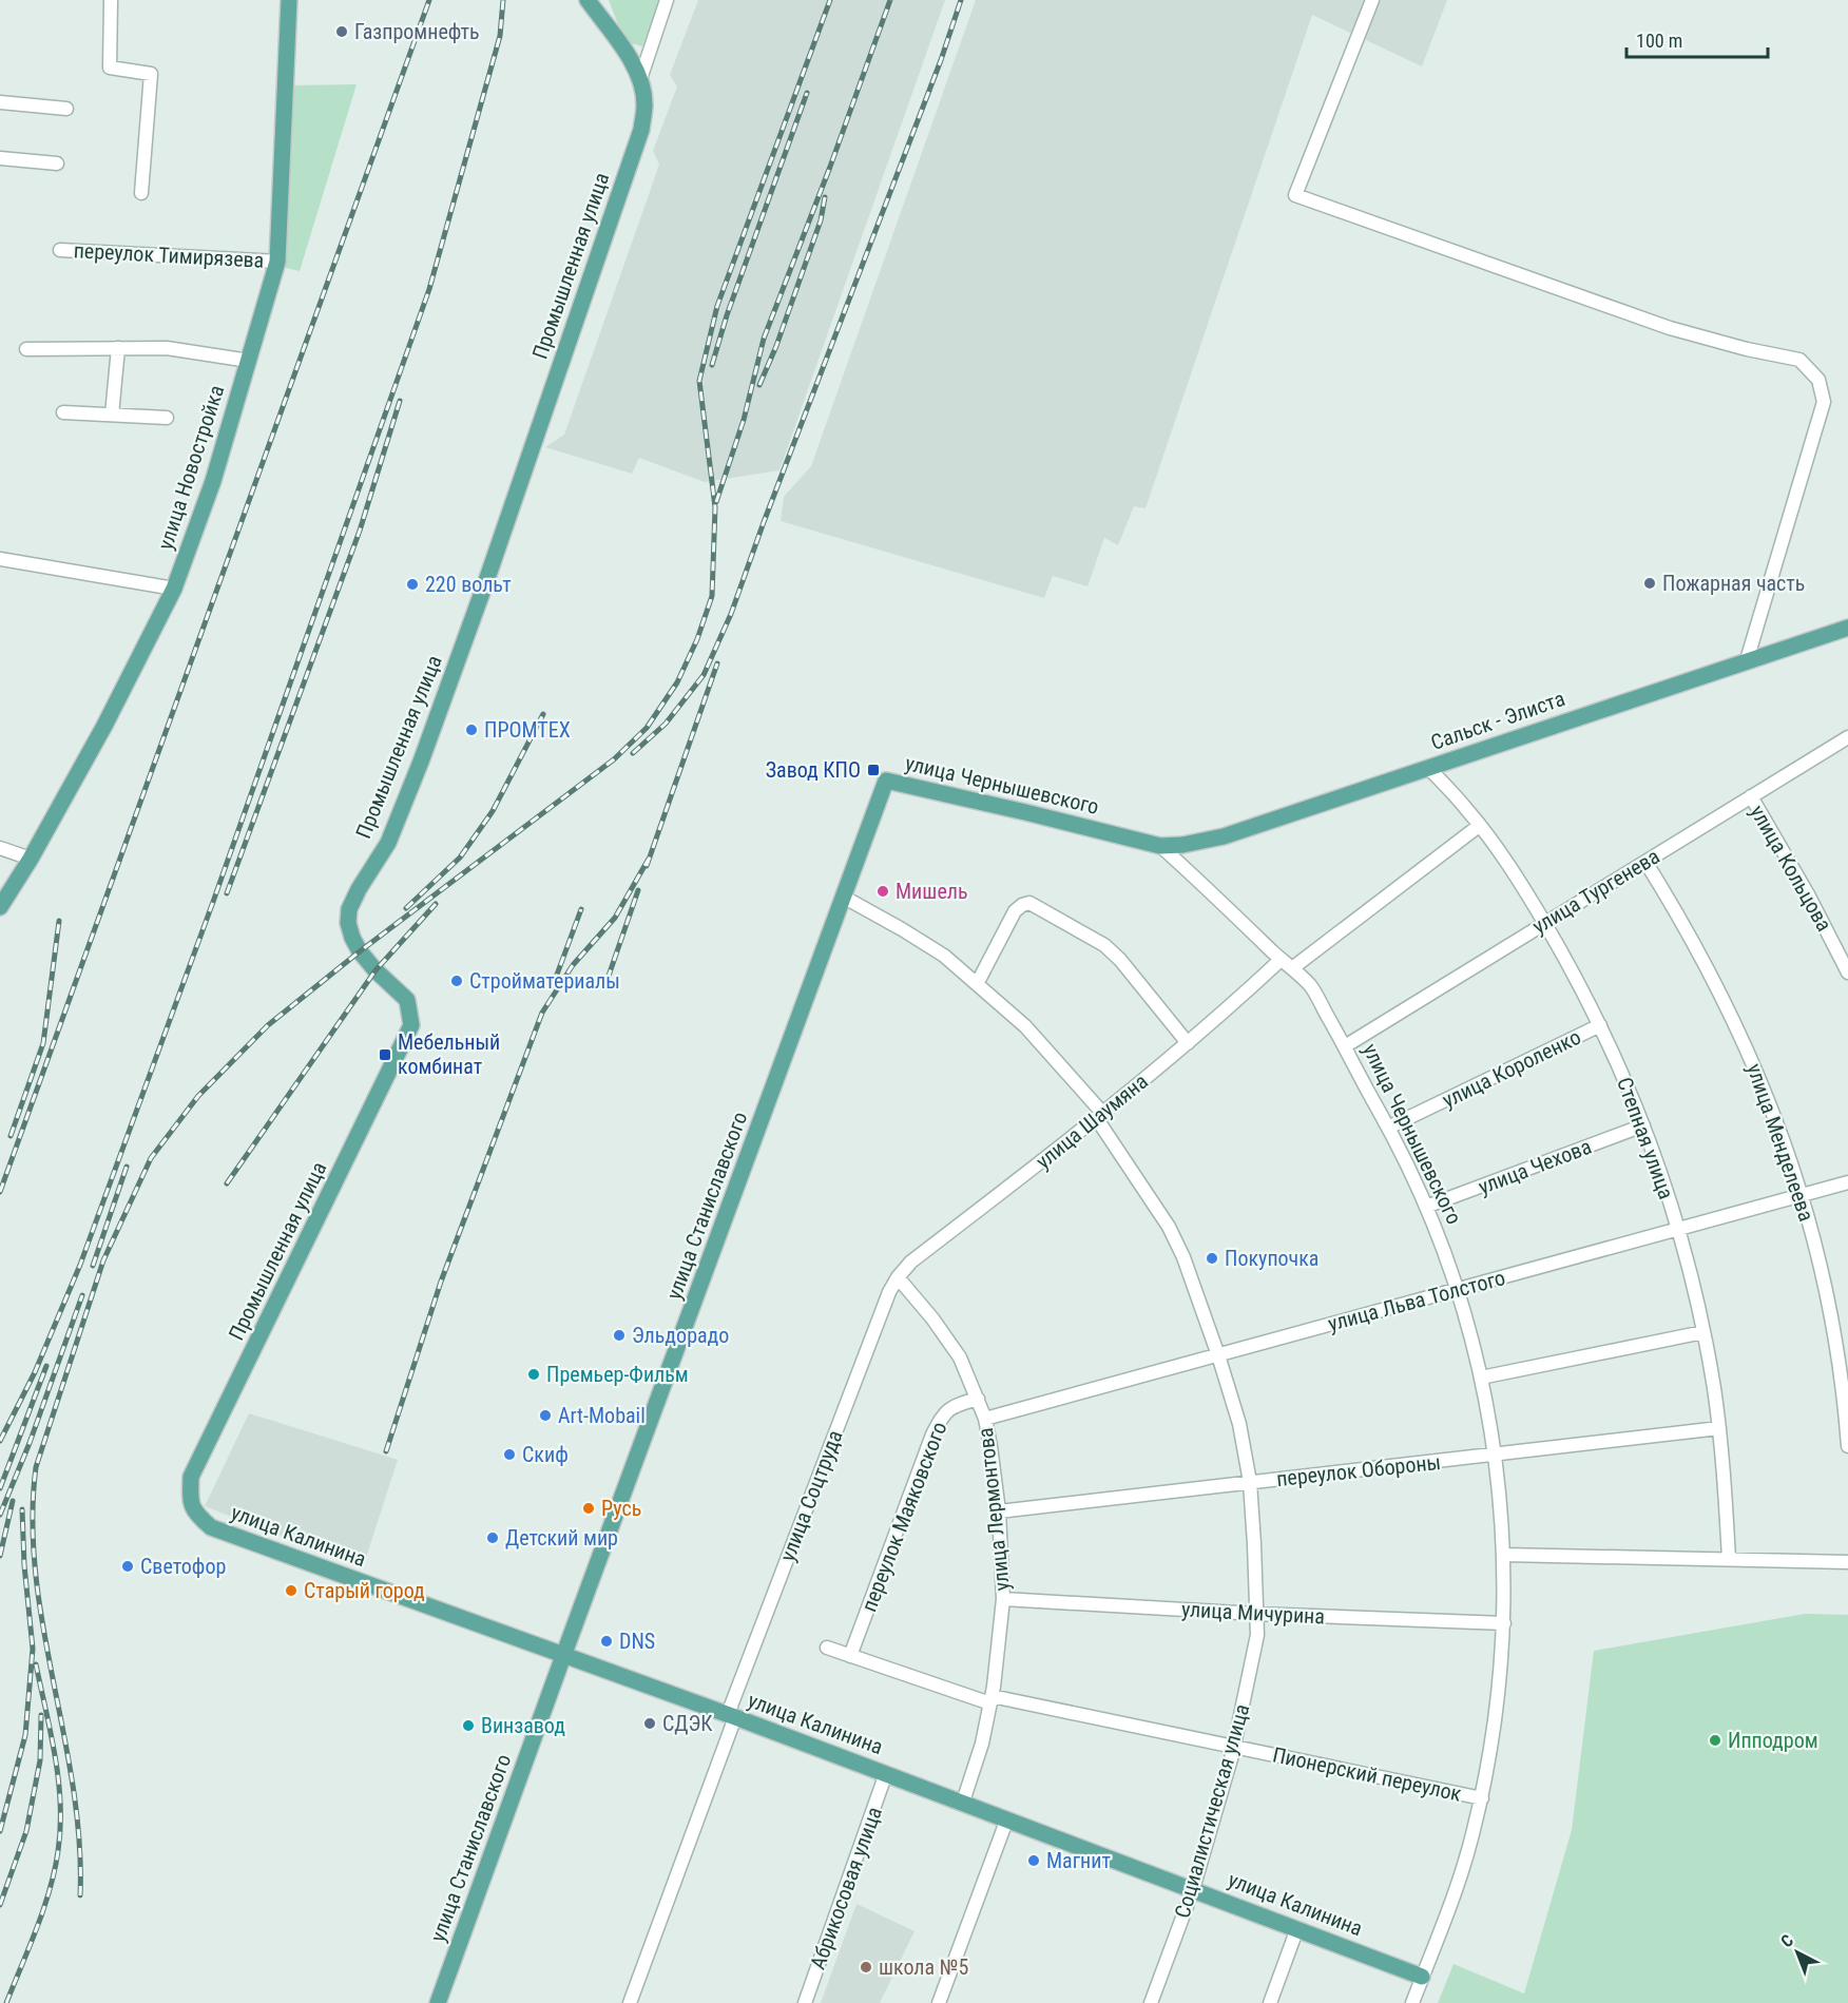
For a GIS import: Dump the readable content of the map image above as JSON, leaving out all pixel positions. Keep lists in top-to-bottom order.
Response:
{
  "streets": {
    "main road": [
      "Промышленная улица",
      "улица Новостройка",
      "Сальск - Элиста",
      "улица Чернышевского",
      "улица Станиславского",
      "улица Калинина"
    ],
    "street": [
      "переулок Тимирязева",
      "улица Кольцова",
      "улица Тургенева",
      "улица Короленко",
      "улица Шаумяна",
      "Степная улица",
      "улица Менделеева",
      "улица Чехова",
      "улица Льва Толстого",
      "переулок Обороны",
      "улица Соцтруда",
      "улица Лермонтова",
      "переулок Маяковского",
      "улица Мичурина",
      "Пионерский переулок",
      "Социалистическая улица",
      "Абрикосовая улица"
    ]
  },
  "crossings": [
    ["переулок Тимирязева", "улица Новостройка"],
    ["Промышленная улица", "улица Калинина"],
    ["Сальск - Элиста", "улица Чернышевского"],
    ["Сальск - Элиста", "Степная улица"],
    ["улица Чернышевского", "улица Тургенева"],
    ["улица Чернышевского", "улица Короленко"],
    ["улица Чернышевского", "улица Шаумяна"],
    ["улица Чернышевского", "улица Чехова"],
    ["улица Чернышевского", "улица Станиславского"],
    ["улица Чернышевского", "улица Льва Толстого"],
    ["улица Чернышевского", "переулок Обороны"],
    ["улица Чернышевского", "улица Калинина"],
    ["улица Чернышевского", "улица Мичурина"],
    ["улица Чернышевского", "Пионерский переулок"],
    ["улица Кольцова", "улица Тургенева"],
    ["улица Тургенева", "Степная улица"],
    ["улица Тургенева", "улица Менделеева"],
    ["улица Короленко", "Степная улица"],
    ["улица Шаумяна", "улица Соцтруда"],
    ["улица Шаумяна", "улица Лермонтова"],
    ["улица Шаумяна", "Социалистическая улица"],
    ["Степная улица", "улица Чехова"],
    ["Степная улица", "улица Льва Толстого"],
    ["Степная улица", "переулок Обороны"],
    ["улица Менделеева", "улица Льва Толстого"],
    ["улица Станиславского", "улица Калинина"],
    ["улица Станиславского", "Социалистическая улица"],
    ["улица Льва Толстого", "улица Лермонтова"],
    ["улица Льва Толстого", "Социалистическая улица"],
    ["переулок Обороны", "улица Лермонтова"],
    ["переулок Обороны", "Социалистическая улица"],
    ["улица Соцтруда", "улица Лермонтова"],
    ["улица Соцтруда", "улица Калинина"],
    ["улица Лермонтова", "переулок Маяковского"],
    ["улица Лермонтова", "улица Калинина"],
    ["улица Лермонтова", "улица Мичурина"],
    ["улица Лермонтова", "Пионерский переулок"],
    ["улица Калинина", "Социалистическая улица"],
    ["улица Калинина", "Абрикосовая улица"],
    ["улица Мичурина", "Социалистическая улица"],
    ["Пионерский переулок", "Социалистическая улица"]
  ],
  "places": {
    "other": [
      "Газпромнефть",
      "Пожарная часть",
      "220 вольт",
      "ПРОМТЕХ",
      "Мишель",
      "Стройматериалы",
      "Покупочка",
      "Эльдорадо",
      "Премьер-Фильм",
      "Art-Mobail",
      "Скиф",
      "Русь",
      "Детский мир",
      "Светофор",
      "Старый город",
      "DNS",
      "СДЭК",
      "Винзавод",
      "Ипподром",
      "Магнит",
      "школа №5"
    ],
    "transit": ["Завод КПО", "Мебельный комбинат"]
  },
  "scale_bar": "100 m",
  "north": "top left"
}
